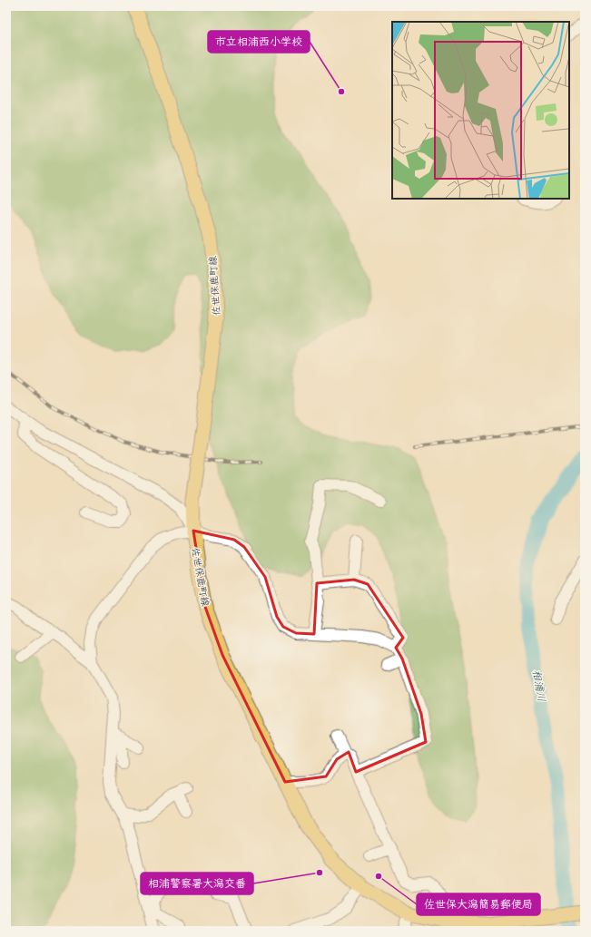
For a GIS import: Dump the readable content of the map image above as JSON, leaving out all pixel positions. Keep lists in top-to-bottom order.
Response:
{
  "streets": {
    "main road": ["佐世保鹿町線"]
  },
  "water": ["相浦川"],
  "places": ["市立相浦西小学校", "相浦警察署大潟交番", "佐世保大潟簡易郵便局"]
}
